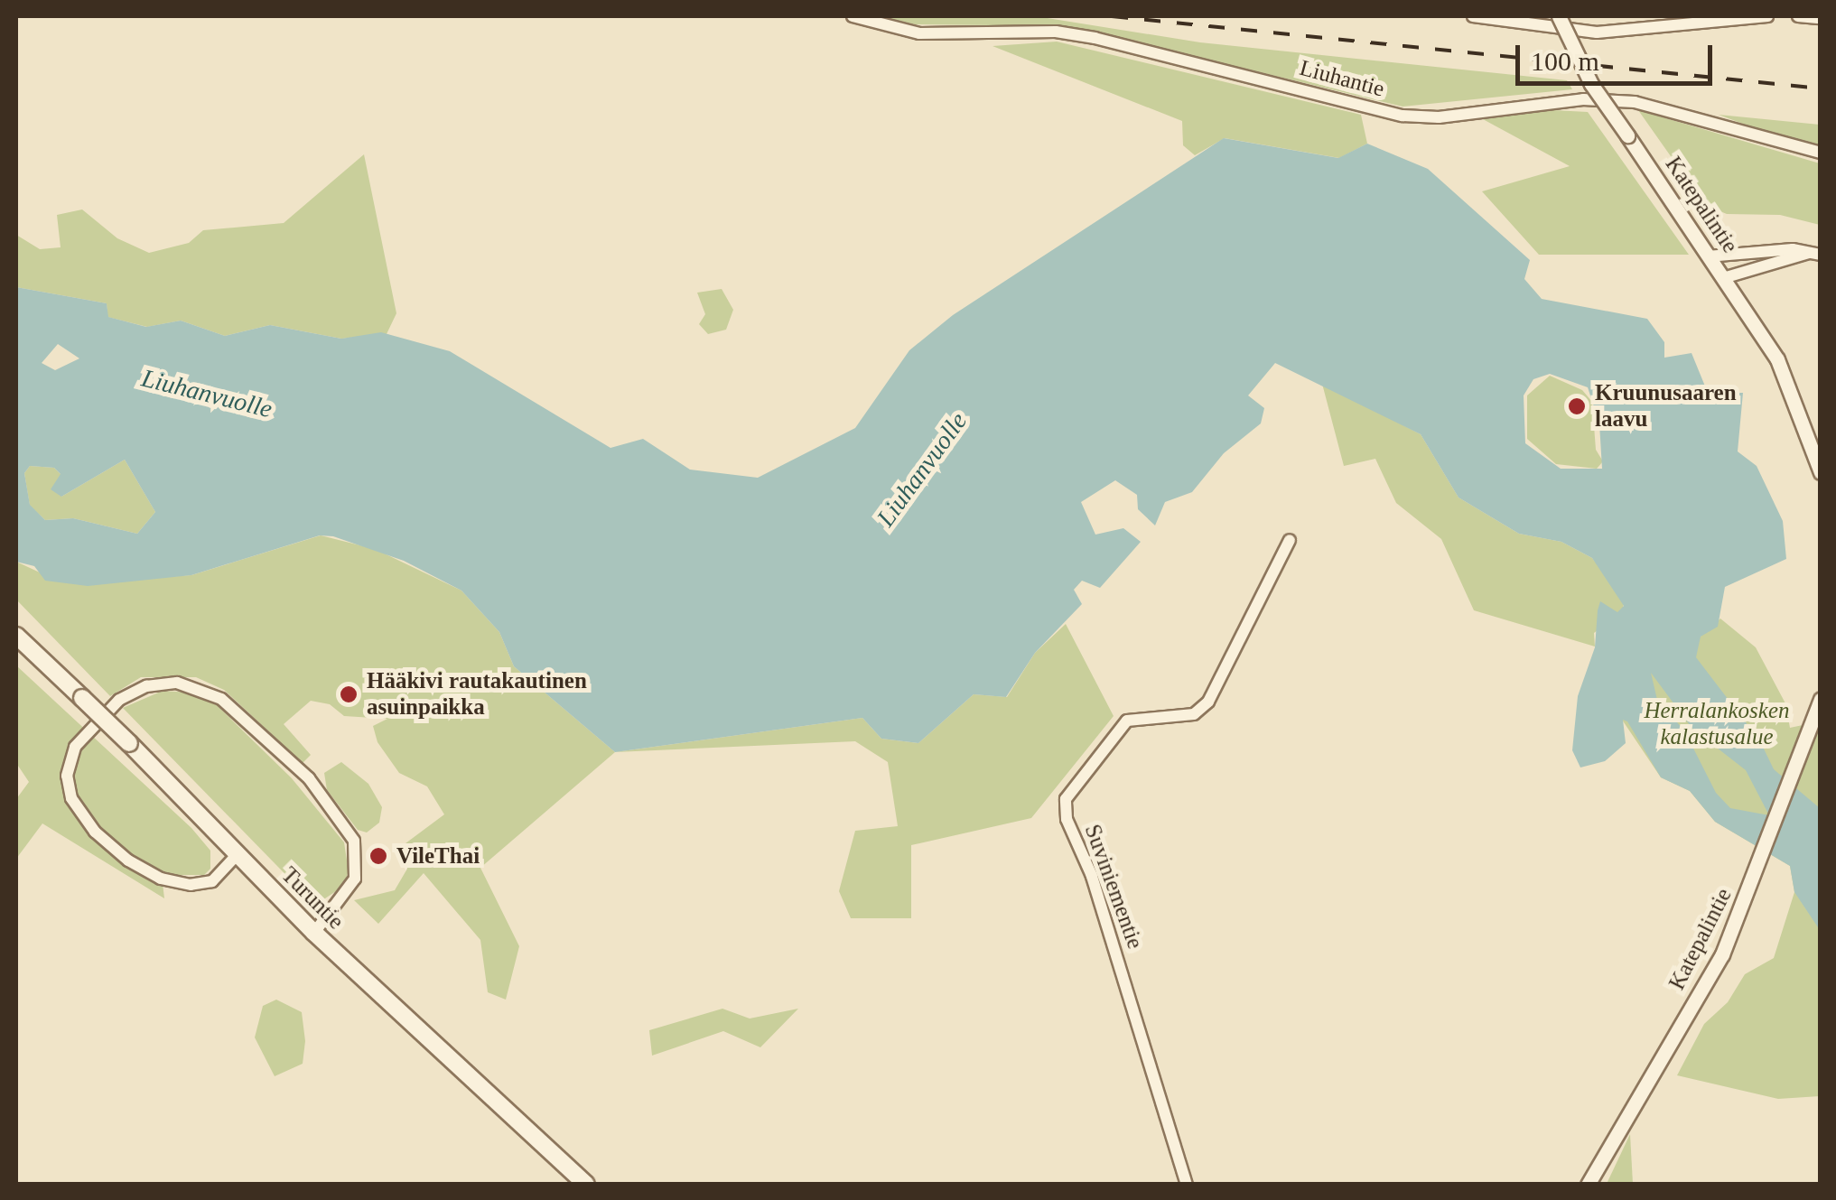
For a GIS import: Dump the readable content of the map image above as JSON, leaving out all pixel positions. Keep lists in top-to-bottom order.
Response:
{
  "streets": {
    "main road": ["Turuntie"],
    "street": ["Liuhantie", "Katepalintie", "Suviniementie"]
  },
  "water": ["Liuhanvuolle"],
  "parks": ["Herralankosken kalastusalue"],
  "places": ["Kruunusaaren laavu", "Hääkivi rautakautinen asuinpaikka", "VileThai"],
  "scale_bar": "100 m"
}
